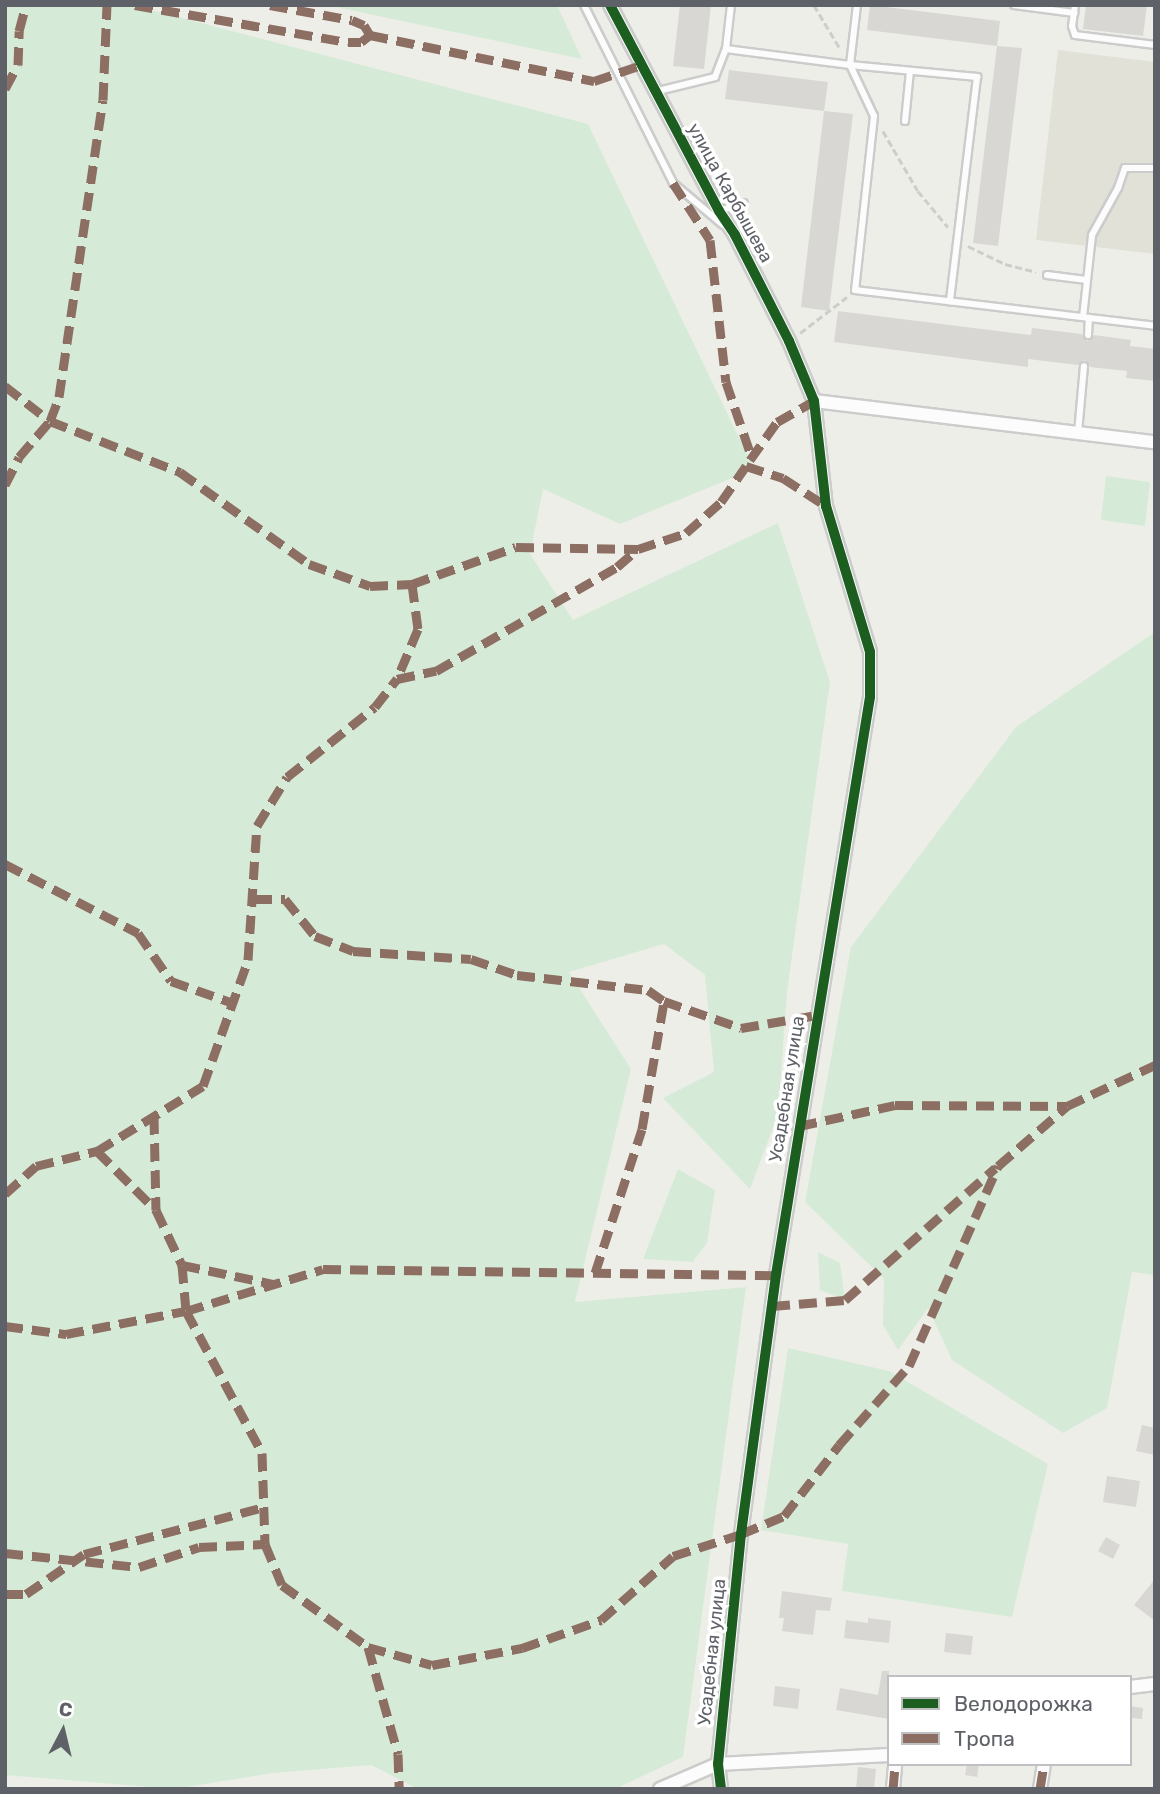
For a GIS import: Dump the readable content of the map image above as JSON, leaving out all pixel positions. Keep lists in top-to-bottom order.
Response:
{
  "streets": {
    "street": ["улица Карбышева", "Усадебная улица"]
  },
  "crossings": [
    ["улица Карбышева", "Усадебная улица"]
  ],
  "legend": ["Велодорожка", "Тропа"],
  "north": "top"
}
